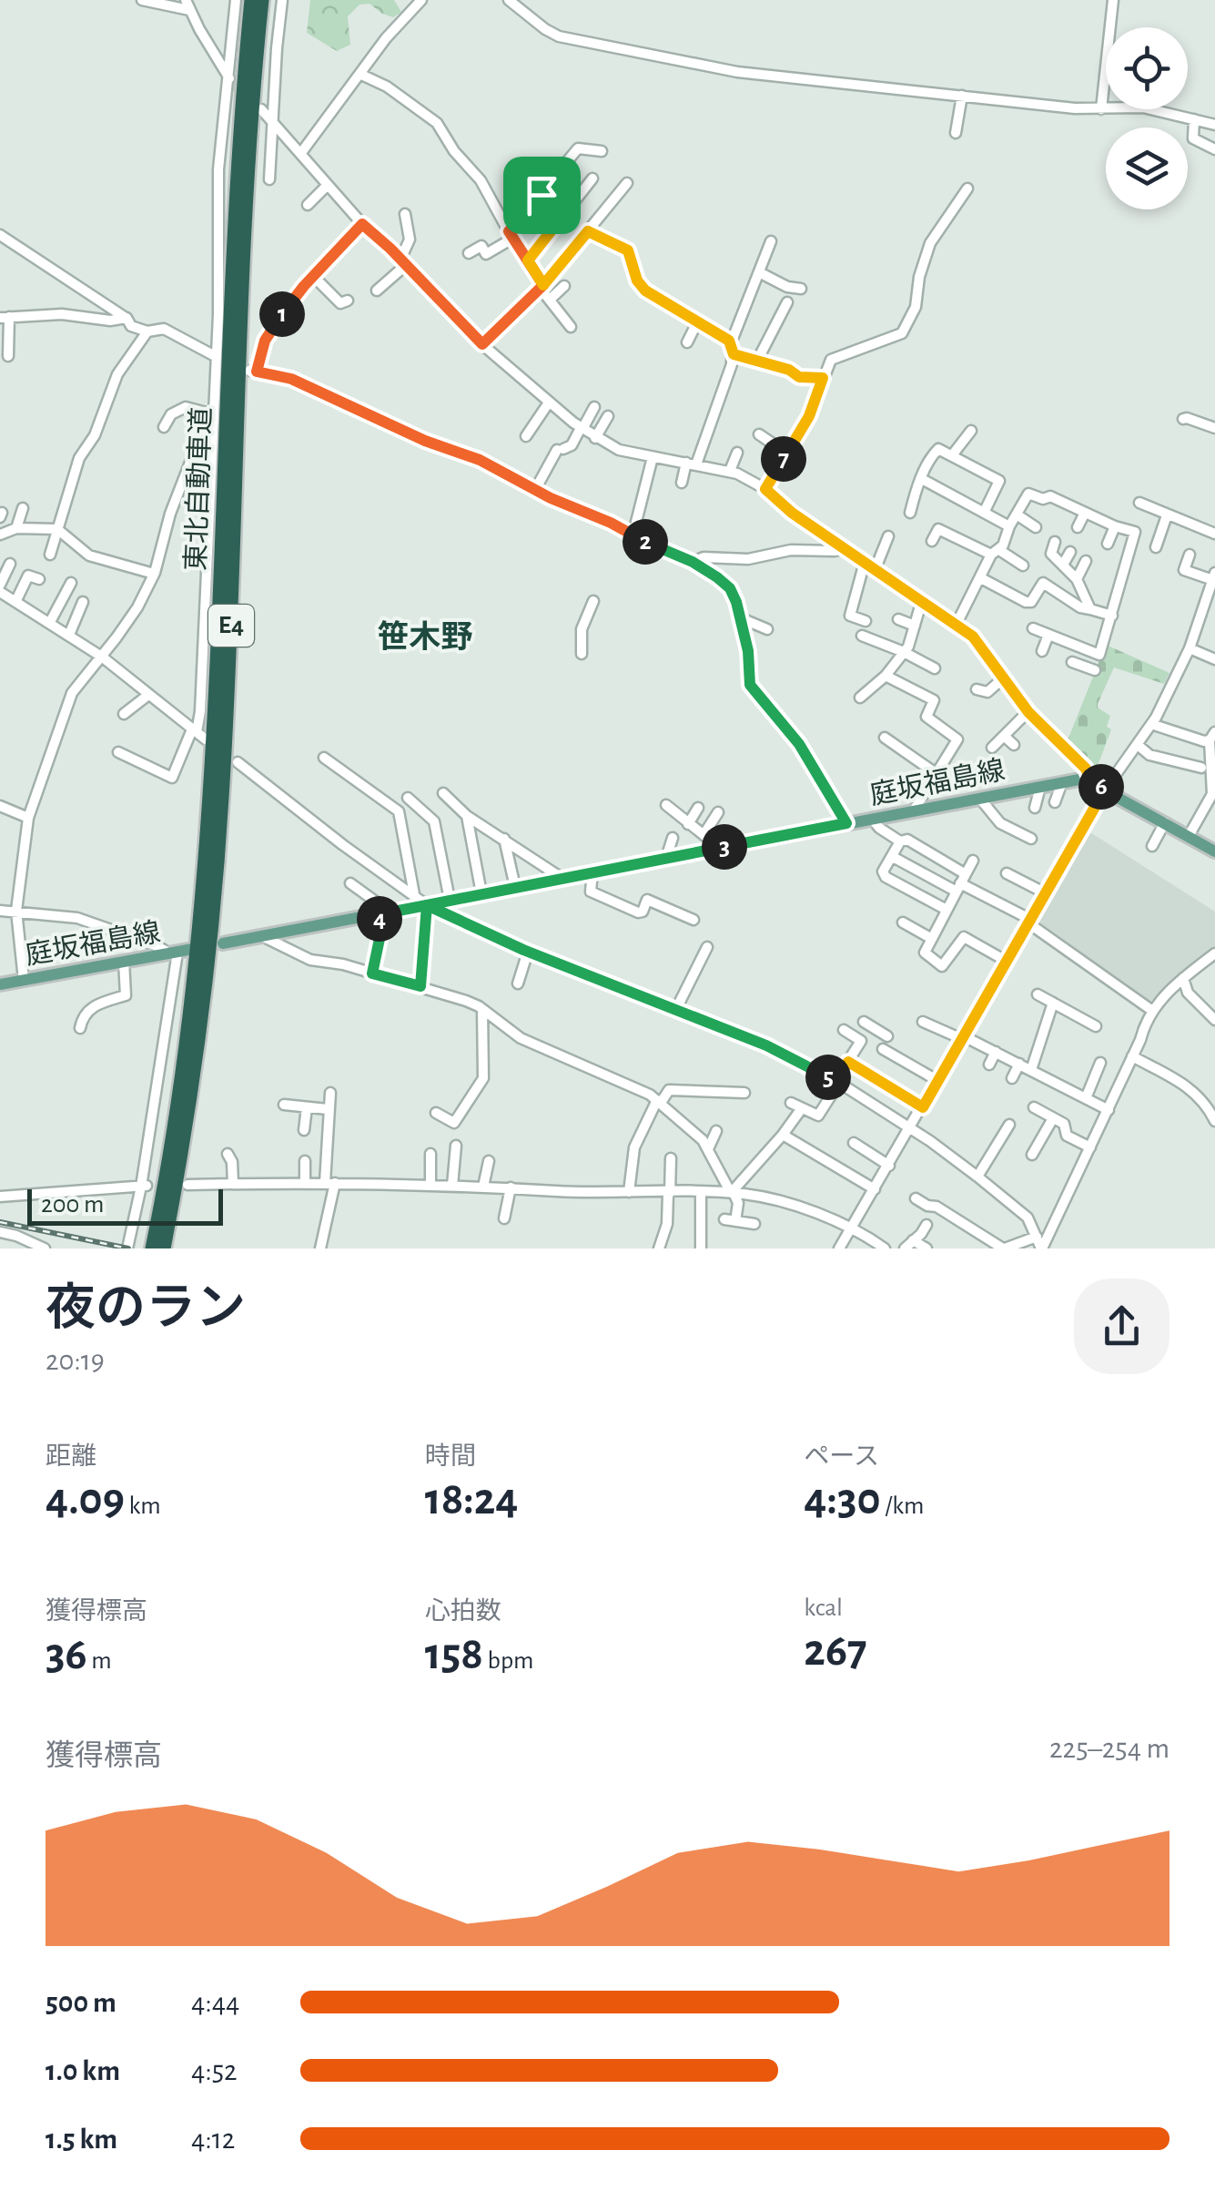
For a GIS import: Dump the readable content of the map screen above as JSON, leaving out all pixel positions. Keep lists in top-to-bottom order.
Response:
{
  "streets": {
    "highway": ["東北自動車道", "E4"],
    "main road": ["庭坂福島線"]
  },
  "districts": ["笹木野"],
  "scale_bar": "200 m",
  "page": {
    "pins": [
      "1",
      "7",
      "2",
      "6",
      "3",
      "4",
      "5"
    ],
    "scale": "200 m",
    "heading": ["夜のラン", "20:19"],
    "stats": [
      ["距離", "4.09 km"],
      ["時間", "18:24"],
      ["ペース", "4:30 /km"],
      ["獲得標高", "36 m"],
      ["心拍数", "158 bpm"],
      ["kcal", "267"]
    ],
    "chart": ["獲得標高", "225–254 m"],
    "list": [
      {
        "name": "500 m",
        "note": "4:44"
      },
      {
        "name": "1.0 km",
        "note": "4:52"
      },
      {
        "name": "1.5 km",
        "note": "4:12"
      }
    ]
  }
}
